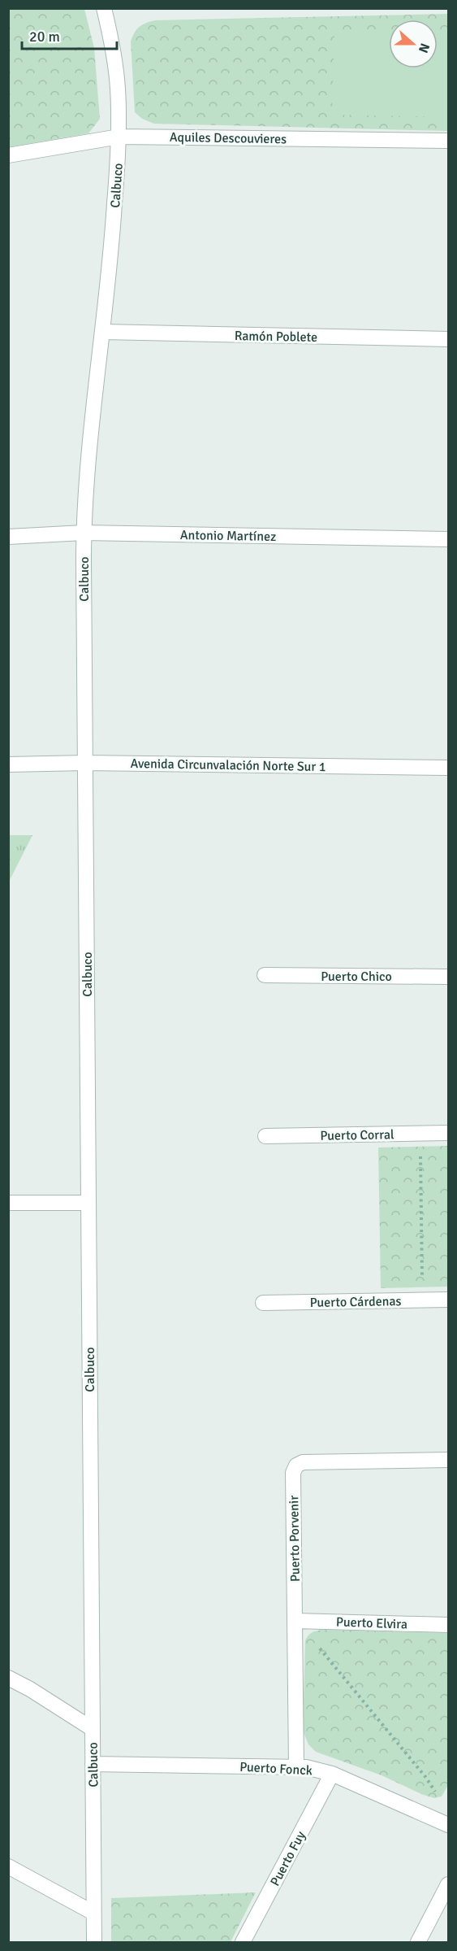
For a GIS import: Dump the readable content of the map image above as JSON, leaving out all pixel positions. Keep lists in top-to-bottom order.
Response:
{
  "streets": {
    "street": [
      "Aquiles Descouvieres",
      "Calbuco",
      "Ramón Poblete",
      "Antonio Martínez",
      "Avenida Circunvalación Norte Sur 1",
      "Puerto Chico",
      "Puerto Corral",
      "Puerto Cárdenas",
      "Puerto Porvenir",
      "Puerto Elvira",
      "Puerto Fonck",
      "Puerto Fuy"
    ]
  },
  "crossings": [
    ["Aquiles Descouvieres", "Calbuco"],
    ["Calbuco", "Ramón Poblete"],
    ["Calbuco", "Antonio Martínez"],
    ["Calbuco", "Avenida Circunvalación Norte Sur 1"],
    ["Calbuco", "Puerto Fonck"],
    ["Puerto Porvenir", "Puerto Elvira"],
    ["Puerto Porvenir", "Puerto Fonck"],
    ["Puerto Fonck", "Puerto Fuy"]
  ],
  "scale_bar": "20 m",
  "north": "right"
}
